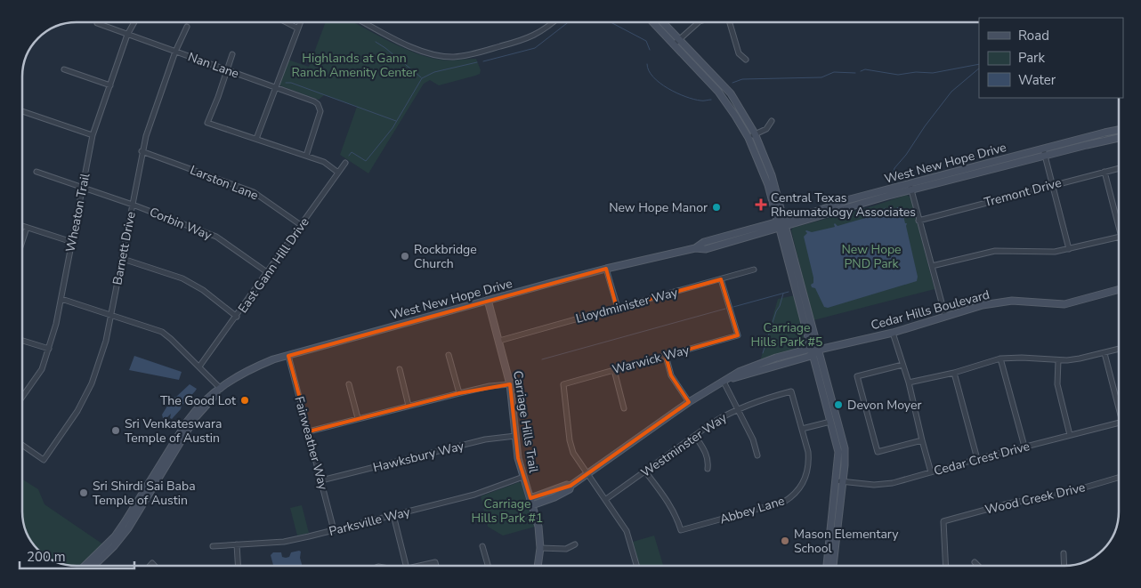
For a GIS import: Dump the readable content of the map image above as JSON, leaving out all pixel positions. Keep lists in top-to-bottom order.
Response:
{
  "streets": {
    "main road": ["West New Hope Drive", "Cedar Hills Boulevard", "Carriage Hills Trail"],
    "street": [
      "Nan Lane",
      "Larston Lane",
      "Tremont Drive",
      "Wheaton Trail",
      "Corbin Way",
      "Barnett Drive",
      "East Gann Hill Drive",
      "Lloydminister Way",
      "Warwick Way",
      "Fairweather Way",
      "Westminster Way",
      "Hawksbury Way",
      "Cedar Crest Drive",
      "Wood Creek Drive",
      "Abbey Lane",
      "Parksville Way"
    ]
  },
  "crossings": [
    ["Nan Lane", "Wheaton Trail"],
    ["Nan Lane", "Barnett Drive"],
    ["West New Hope Drive", "Carriage Hills Trail"],
    ["West New Hope Drive", "Fairweather Way"],
    ["Larston Lane", "Barnett Drive"],
    ["Larston Lane", "East Gann Hill Drive"],
    ["Wheaton Trail", "Corbin Way"],
    ["Corbin Way", "Barnett Drive"],
    ["Corbin Way", "East Gann Hill Drive"],
    ["Lloydminister Way", "Warwick Way"],
    ["Lloydminister Way", "Carriage Hills Trail"],
    ["Cedar Hills Boulevard", "Warwick Way"],
    ["Cedar Hills Boulevard", "Carriage Hills Trail"],
    ["Carriage Hills Trail", "Hawksbury Way"],
    ["Carriage Hills Trail", "Parksville Way"],
    ["Fairweather Way", "Hawksbury Way"],
    ["Fairweather Way", "Parksville Way"],
    ["Westminster Way", "Abbey Lane"]
  ],
  "parks": [
    "Highlands at Gann Ranch Amenity Center",
    "New Hope PND Park",
    "Carriage Hills Park #5",
    "Carriage Hills Park #1"
  ],
  "places": {
    "health": ["Central Texas Rheumatology Associates"],
    "other": [
      "New Hope Manor",
      "Rockbridge Church",
      "The Good Lot",
      "Devon Moyer",
      "Sri Venkateswara Temple of Austin",
      "Sri Shirdi Sai Baba Temple of Austin",
      "Mason Elementary School"
    ]
  },
  "legend": ["Road", "Park", "Water"],
  "scale_bar": "200 m"
}
